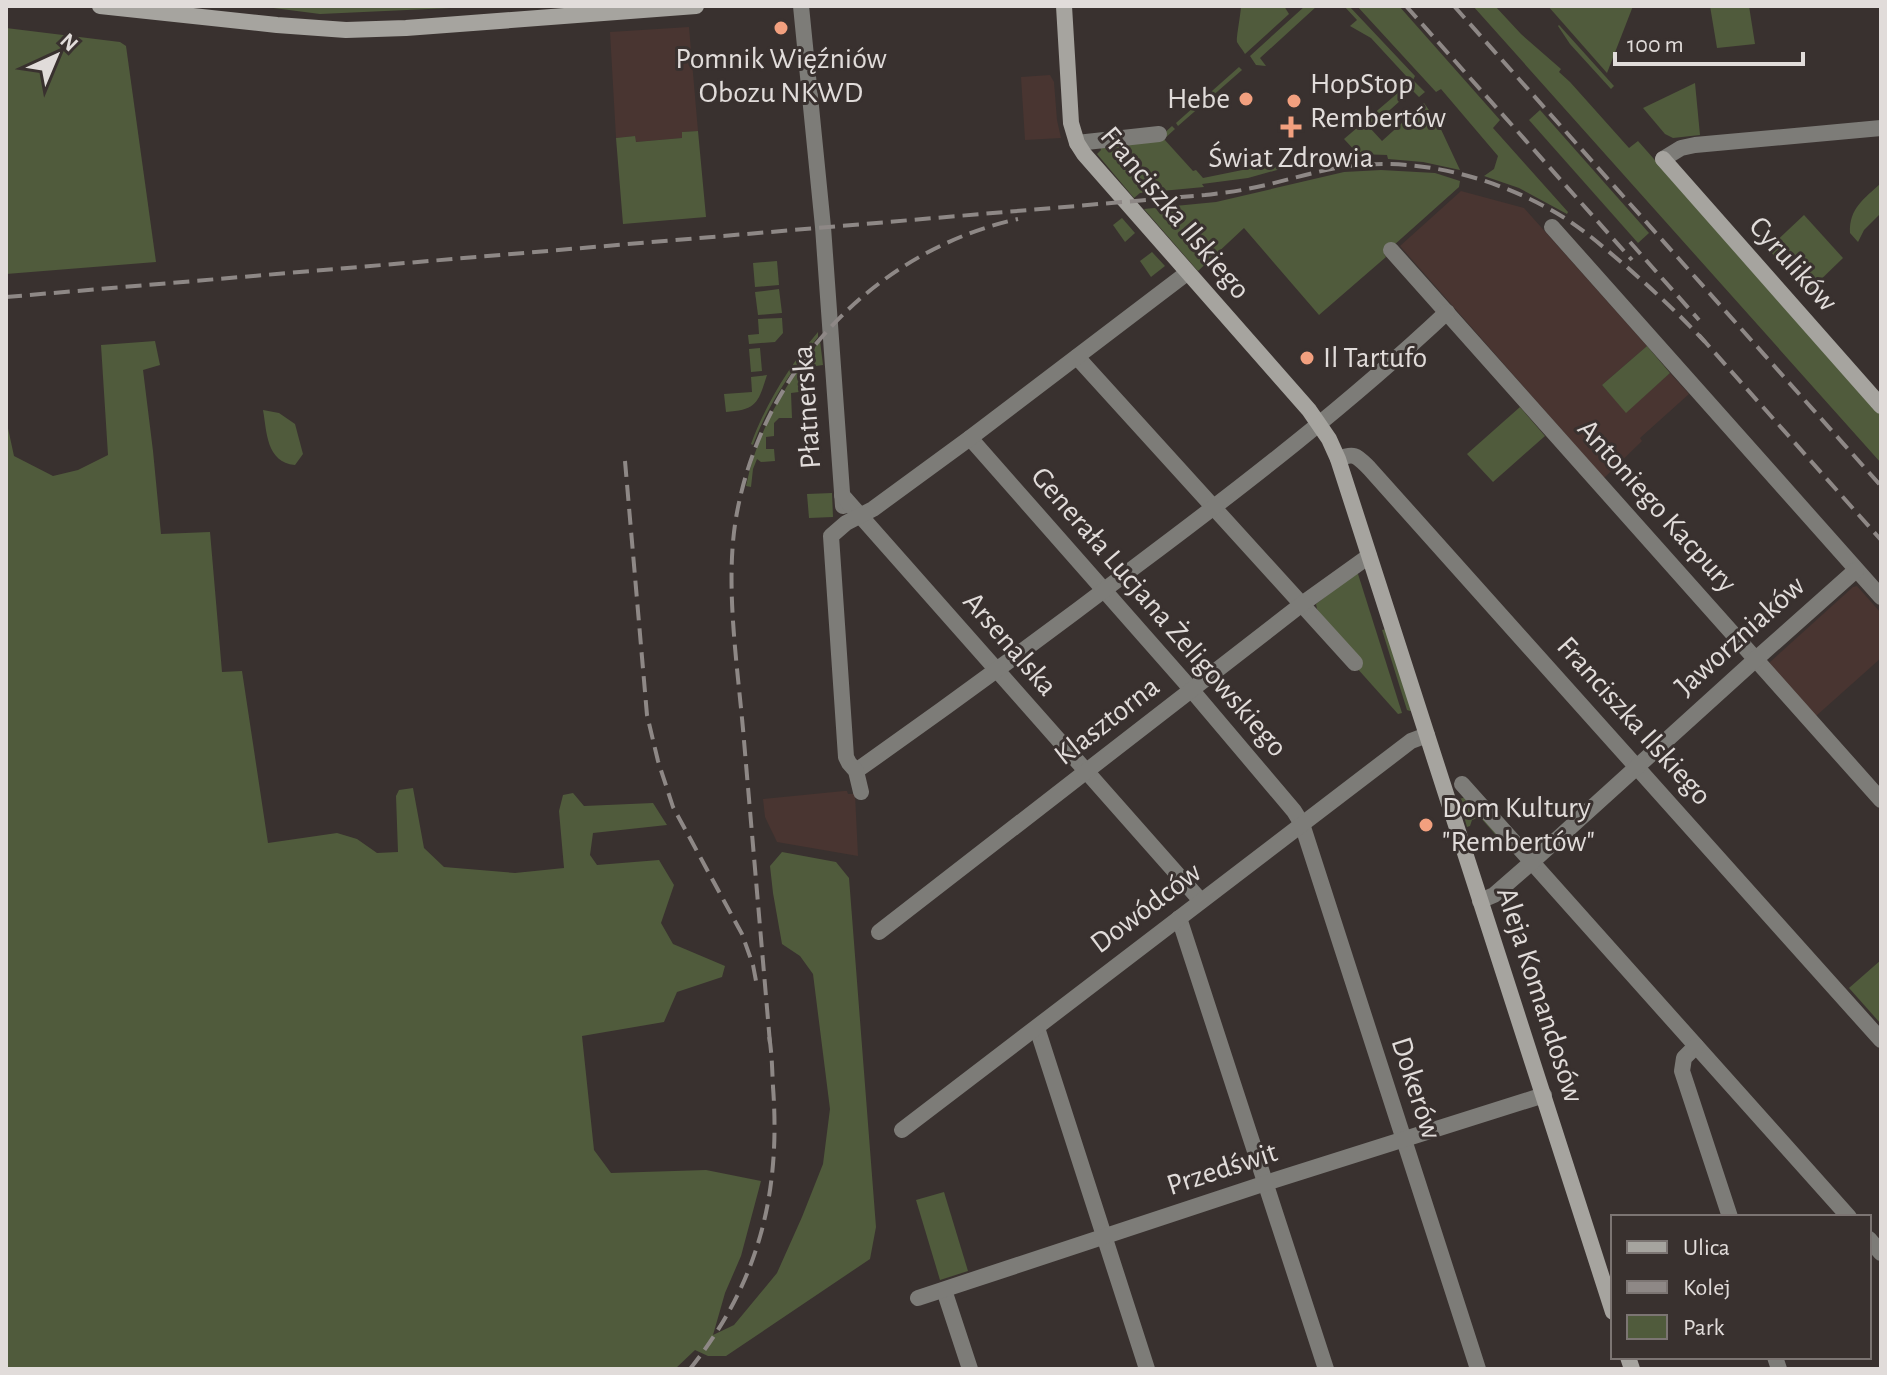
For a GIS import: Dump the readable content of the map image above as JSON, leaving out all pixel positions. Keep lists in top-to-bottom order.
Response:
{
  "streets": {
    "street": [
      "Franciszka Ilskiego",
      "Cyrulików",
      "Płatnerska",
      "Antoniego Kacpury",
      "Generała Lucjana Żeligowskiego",
      "Jaworzniaków",
      "Arsenalska",
      "Klasztorna",
      "Dowódców",
      "Aleja Komandosów",
      "Dokerów",
      "Przedświt"
    ]
  },
  "crossings": [
    ["Franciszka Ilskiego", "Jaworzniaków"],
    ["Franciszka Ilskiego", "Aleja Komandosów"],
    ["Płatnerska", "Arsenalska"],
    ["Antoniego Kacpury", "Jaworzniaków"],
    ["Generała Lucjana Żeligowskiego", "Klasztorna"],
    ["Generała Lucjana Żeligowskiego", "Dowódców"],
    ["Generała Lucjana Żeligowskiego", "Dokerów"],
    ["Jaworzniaków", "Aleja Komandosów"],
    ["Arsenalska", "Klasztorna"],
    ["Arsenalska", "Dowódców"],
    ["Klasztorna", "Aleja Komandosów"],
    ["Dowódców", "Aleja Komandosów"],
    ["Dowódców", "Dokerów"],
    ["Aleja Komandosów", "Przedświt"],
    ["Dokerów", "Przedświt"]
  ],
  "places": {
    "other": [
      "Pomnik Więźniów Obozu NKWD",
      "Hebe",
      "HopStop Rembertów",
      "Il Tartufo",
      "Dom Kultury \"Rembertów\""
    ],
    "health": ["Świat Zdrowia"]
  },
  "legend": ["Ulica", "Kolej", "Park"],
  "scale_bar": "100 m",
  "north": "top right"
}
